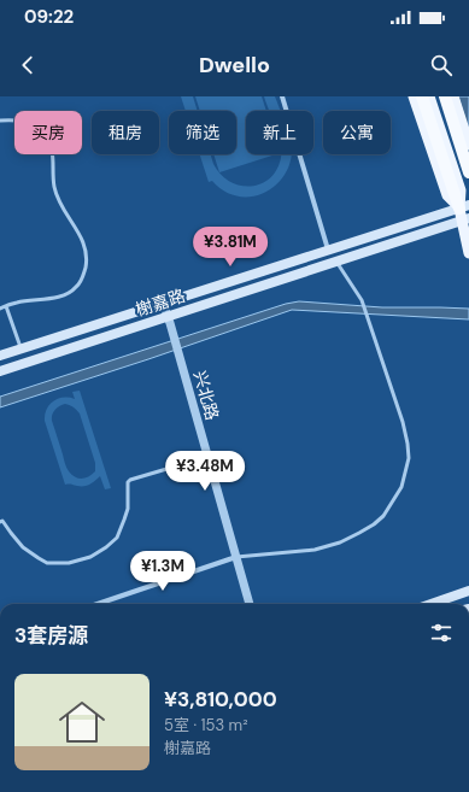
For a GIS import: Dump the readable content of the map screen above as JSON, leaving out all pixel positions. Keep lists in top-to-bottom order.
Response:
{
  "streets": {
    "main road": ["榭嘉路"],
    "street": ["兴北路"]
  },
  "crossings": [
    ["榭嘉路", "兴北路"]
  ],
  "page": {
    "status": "09:22",
    "header": "Dwello",
    "chip": [
      "买房",
      "租房",
      "筛选",
      "新上",
      "公寓"
    ],
    "price": ["¥3.81M", "¥3.48M", "¥1.3M"],
    "heading": "3套房源",
    "list": [
      {
        "name": "¥3,810,000",
        "note": "5室 · 153 m² · 榭嘉路"
      }
    ]
  }
}
